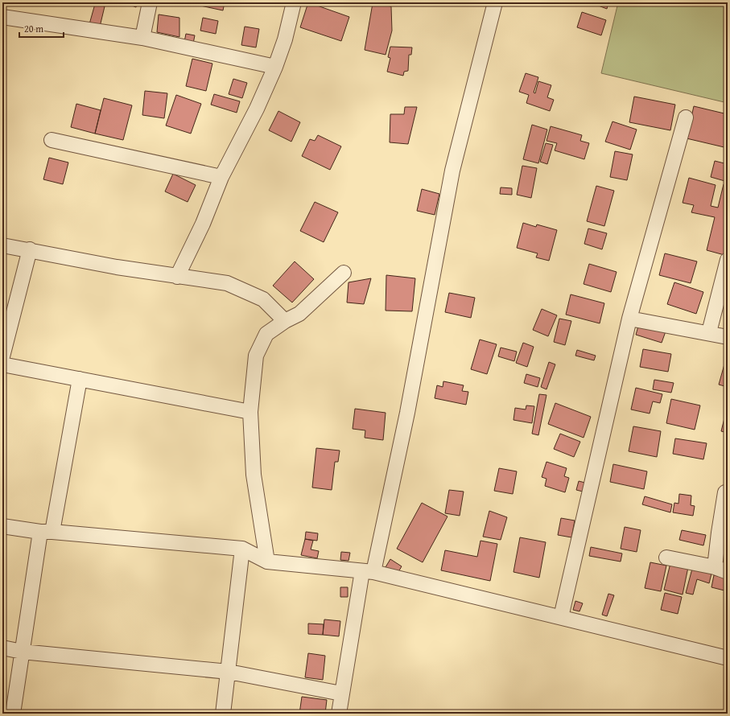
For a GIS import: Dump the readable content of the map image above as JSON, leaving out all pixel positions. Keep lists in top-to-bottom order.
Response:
{
  "scale_bar": "20 m"
}
